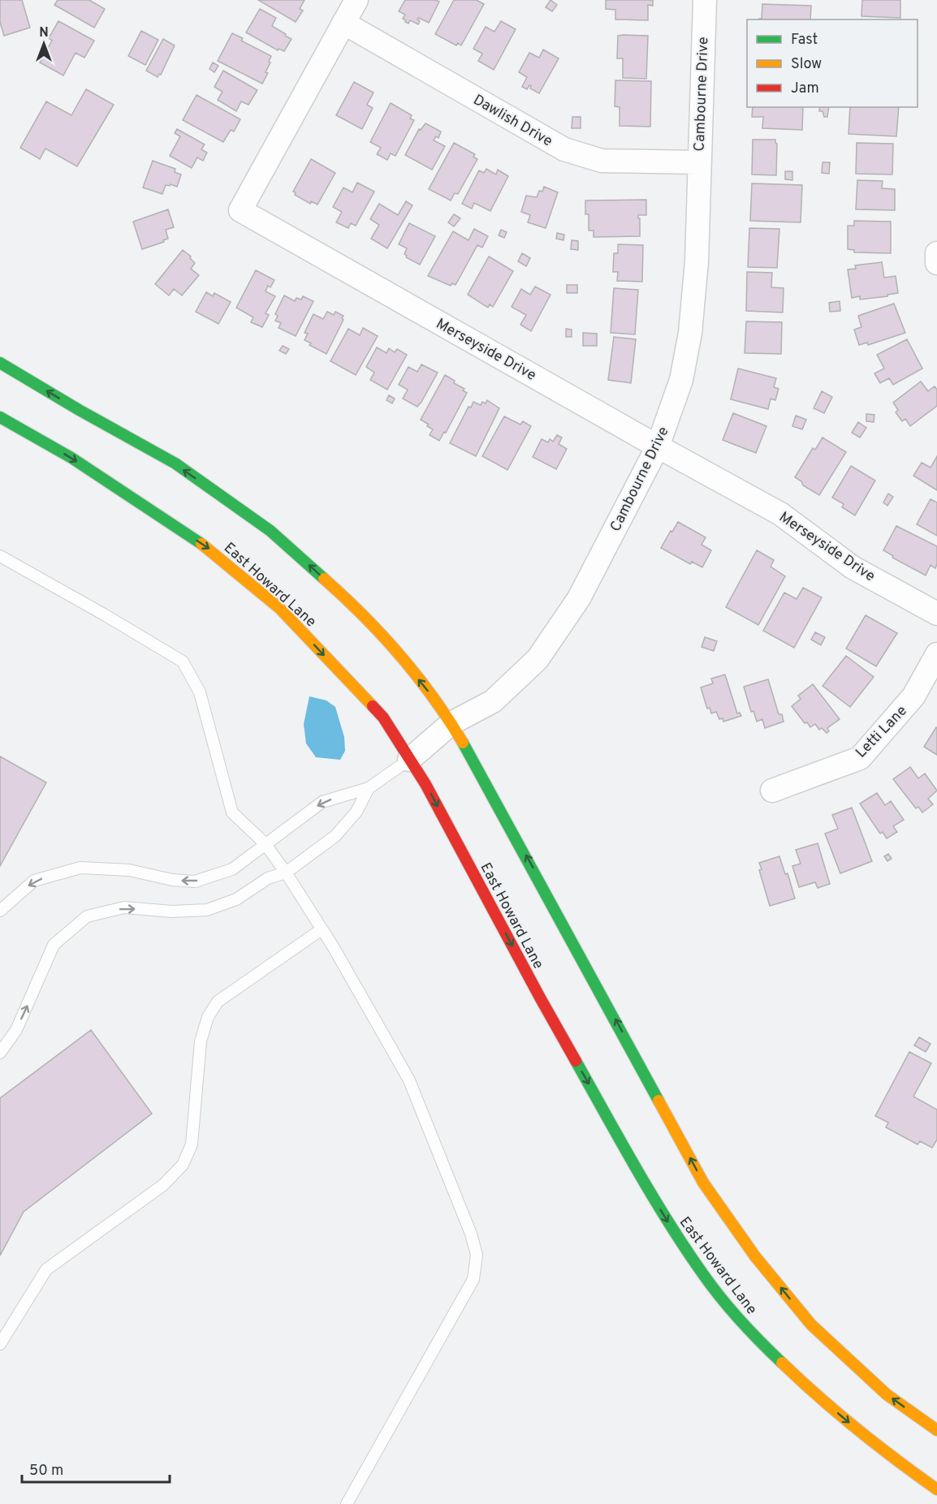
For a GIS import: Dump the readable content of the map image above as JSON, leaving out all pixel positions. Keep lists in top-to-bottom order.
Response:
{
  "streets": {
    "main road": ["East Howard Lane"],
    "street": [
      "Cambourne Drive",
      "Dawlish Drive",
      "Merseyside Drive",
      "Letti Lane"
    ]
  },
  "crossings": [
    ["Cambourne Drive", "Dawlish Drive"],
    ["Cambourne Drive", "Merseyside Drive"],
    ["Cambourne Drive", "East Howard Lane"],
    ["Dawlish Drive", "Merseyside Drive"]
  ],
  "legend": ["Fast", "Slow", "Jam"],
  "scale_bar": "50 m",
  "north": "top"
}
